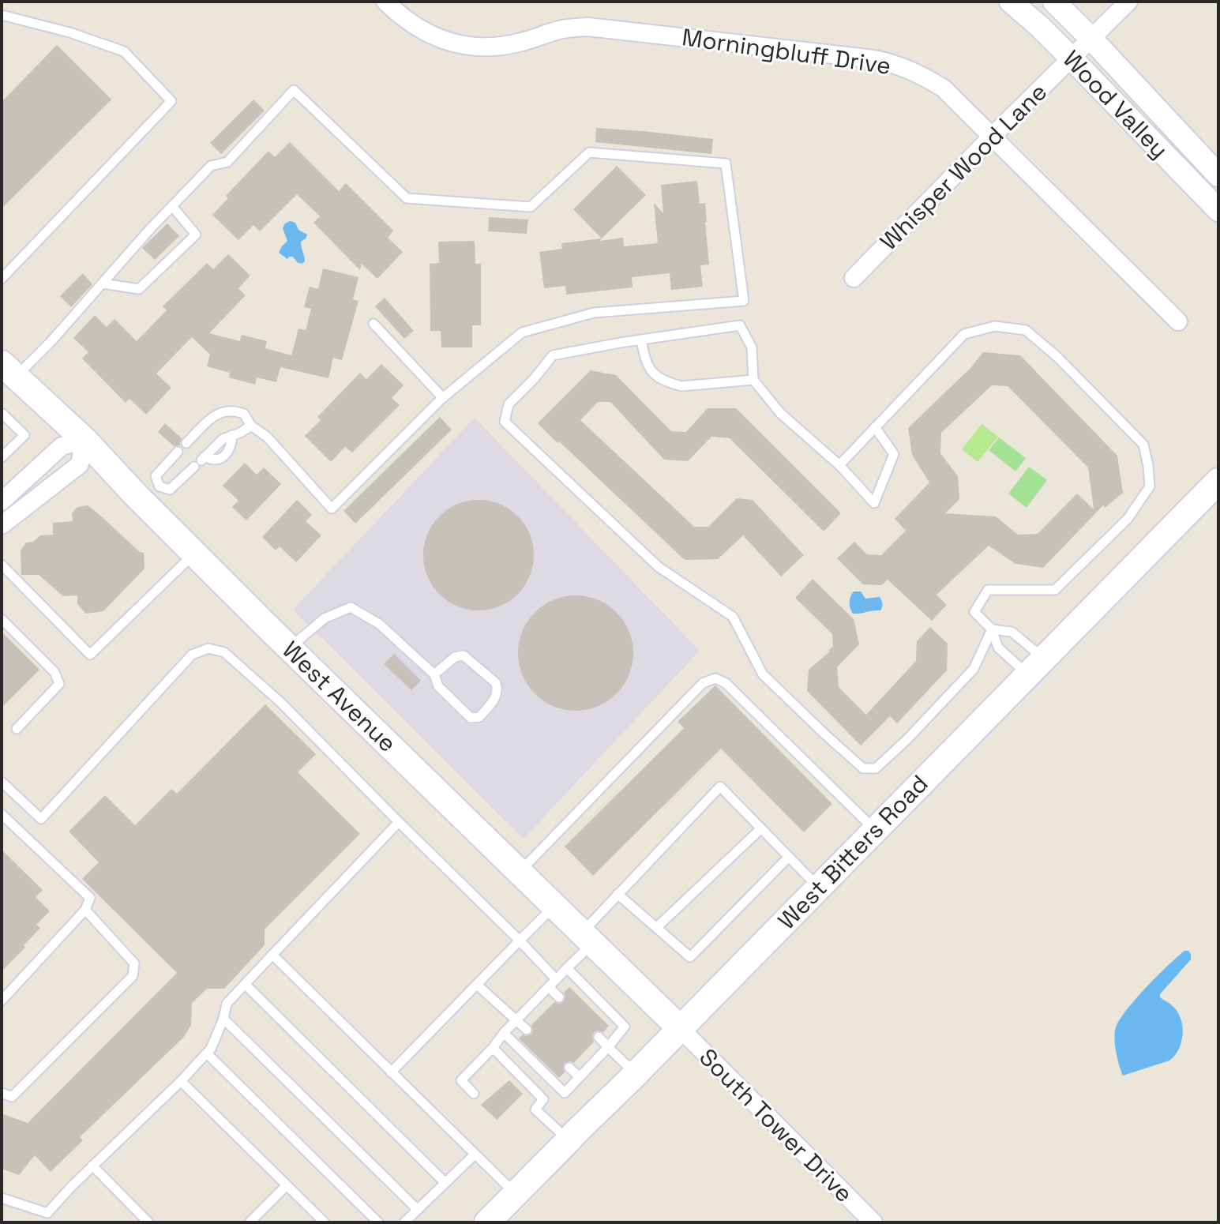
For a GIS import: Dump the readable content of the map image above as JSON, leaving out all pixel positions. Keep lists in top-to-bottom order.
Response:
{
  "streets": {
    "main road": ["West Avenue", "West Bitters Road"],
    "street": [
      "Morningbluff Drive",
      "Wood Valley",
      "Whisper Wood Lane",
      "South Tower Drive"
    ]
  },
  "crossings": [
    ["Morningbluff Drive", "Whisper Wood Lane"],
    ["Wood Valley", "Whisper Wood Lane"],
    ["West Avenue", "West Bitters Road"],
    ["West Avenue", "South Tower Drive"],
    ["West Bitters Road", "South Tower Drive"]
  ]
}
